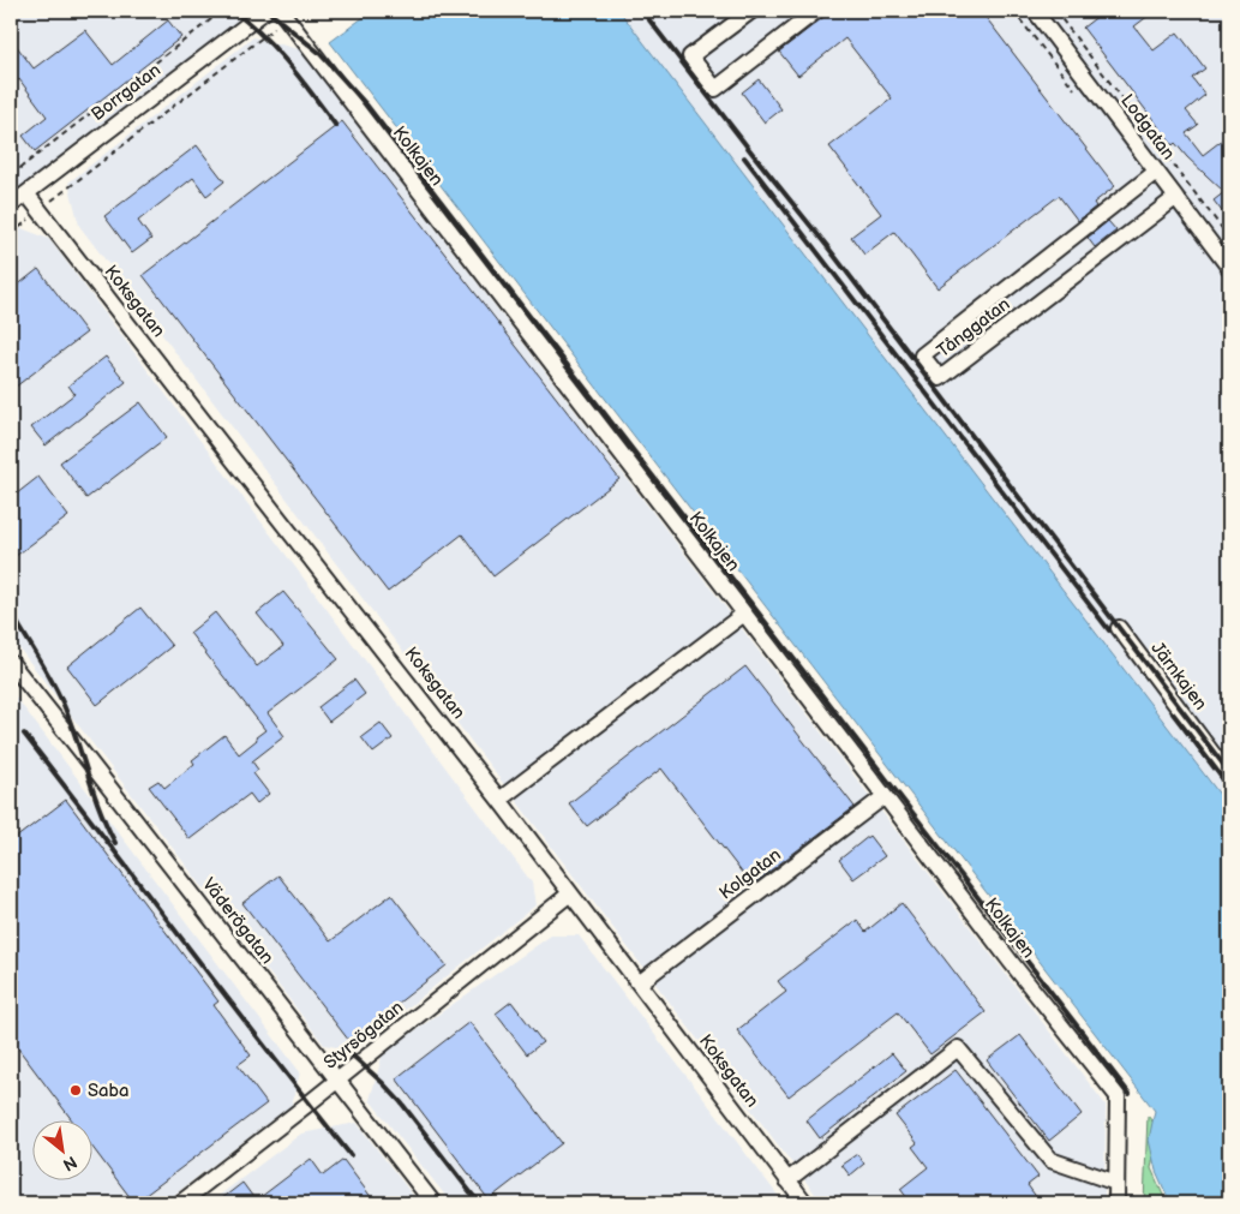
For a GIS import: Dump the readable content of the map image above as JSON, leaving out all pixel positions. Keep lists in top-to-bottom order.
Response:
{
  "streets": {
    "street": [
      "Borrgatan",
      "Lodgatan",
      "Kolkajen",
      "Koksgatan",
      "Tånggatan",
      "Järnkajen",
      "Kolgatan",
      "Väderögatan",
      "Styrsögatan"
    ]
  },
  "crossings": [
    ["Borrgatan", "Koksgatan"],
    ["Lodgatan", "Tånggatan"],
    ["Kolkajen", "Kolgatan"],
    ["Koksgatan", "Kolgatan"],
    ["Koksgatan", "Styrsögatan"],
    ["Väderögatan", "Styrsögatan"]
  ],
  "places": ["Saba"],
  "north": "bottom right"
}
